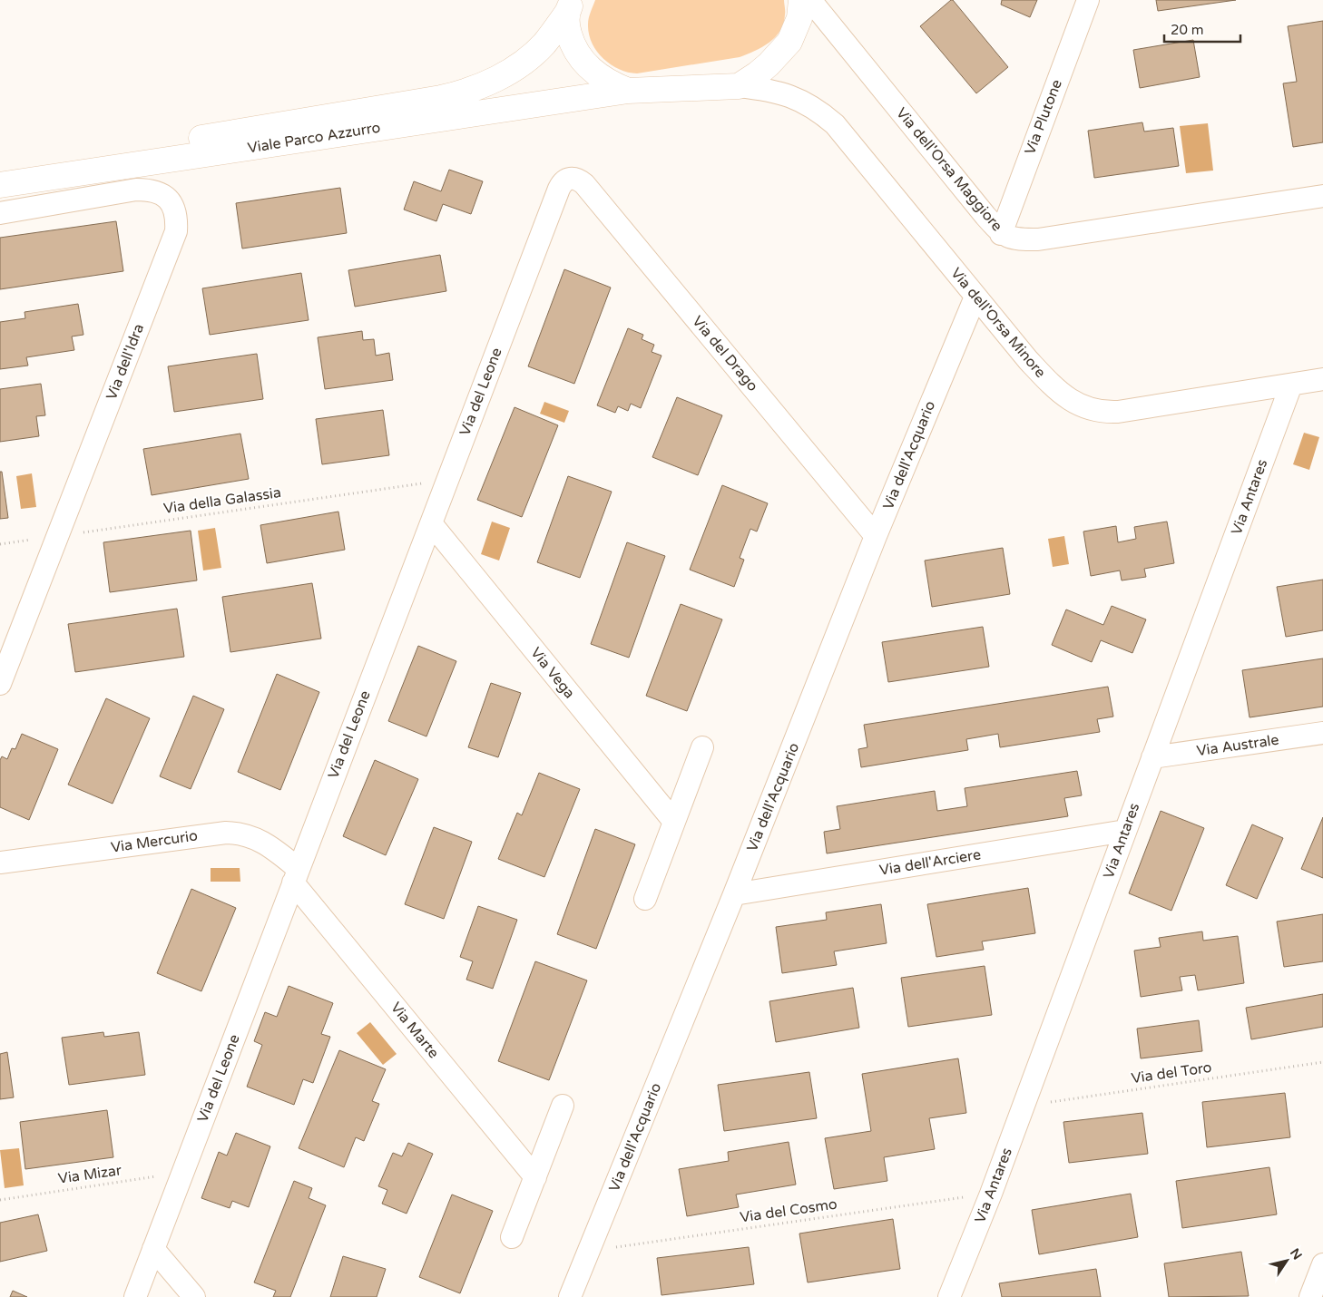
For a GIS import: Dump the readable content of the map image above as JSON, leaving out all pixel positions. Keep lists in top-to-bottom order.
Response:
{
  "streets": {
    "street": [
      "Via Plutone",
      "Viale Parco Azzurro",
      "Via dell'Orsa Maggiore",
      "Via dell'Orsa Minore",
      "Via del Drago",
      "Via dell'Idra",
      "Via del Leone",
      "Via dell'Acquario",
      "Via Antares",
      "Via Vega",
      "Via Australe",
      "Via Mercurio",
      "Via dell'Arciere",
      "Via Marte"
    ],
    "path": [
      "Via della Galassia",
      "Via del Toro",
      "Via Mizar",
      "Via del Cosmo"
    ]
  },
  "crossings": [
    ["Via Plutone", "Via dell'Orsa Maggiore"],
    ["Viale Parco Azzurro", "Via dell'Orsa Minore"],
    ["Via dell'Orsa Minore", "Via dell'Acquario"],
    ["Via dell'Orsa Minore", "Via Antares"],
    ["Via del Drago", "Via del Leone"],
    ["Via del Drago", "Via dell'Acquario"],
    ["Via dell'Idra", "Via della Galassia"],
    ["Via del Leone", "Via della Galassia"],
    ["Via del Leone", "Via Vega"],
    ["Via del Leone", "Via Mercurio"],
    ["Via del Leone", "Via Marte"],
    ["Via del Leone", "Via Mizar"],
    ["Via dell'Acquario", "Via dell'Arciere"],
    ["Via dell'Acquario", "Via del Cosmo"],
    ["Via Antares", "Via Australe"],
    ["Via Antares", "Via dell'Arciere"],
    ["Via Antares", "Via del Toro"],
    ["Via Antares", "Via del Cosmo"],
    ["Via Mercurio", "Via Marte"]
  ],
  "scale_bar": "20 m",
  "north": "top right"
}
